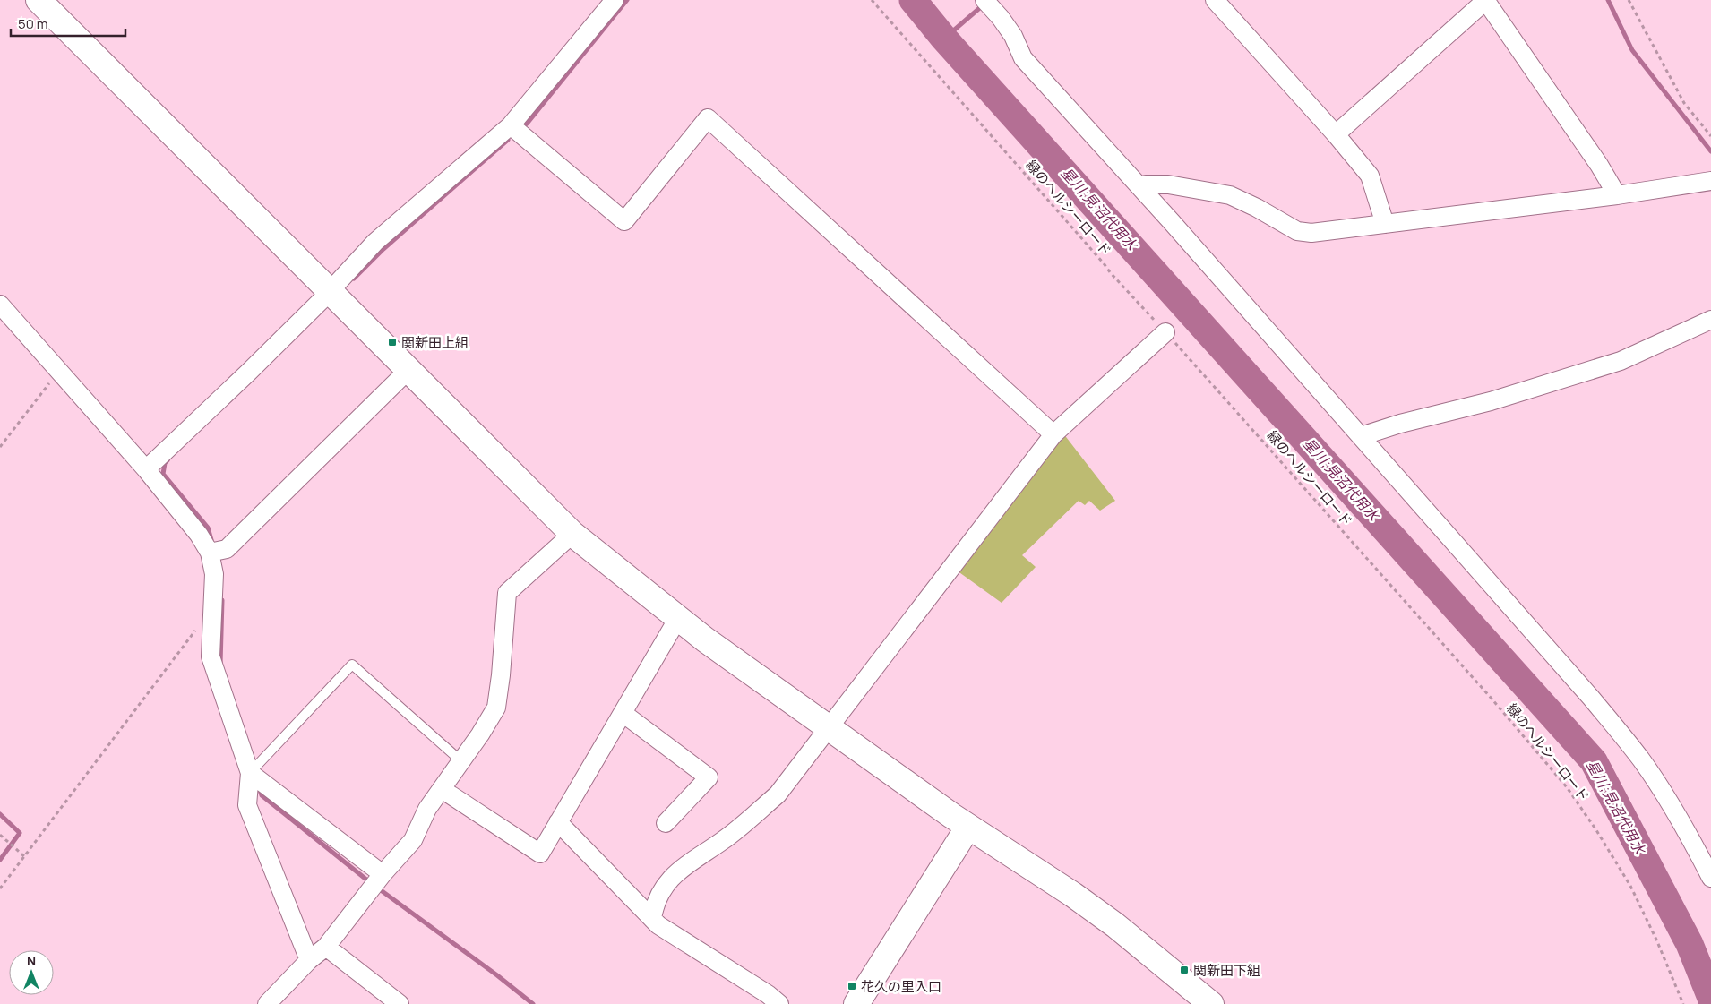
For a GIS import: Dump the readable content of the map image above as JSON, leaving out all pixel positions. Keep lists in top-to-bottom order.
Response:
{
  "streets": {
    "path": ["緑のヘルシーロード"]
  },
  "water": ["星川;見沼代用水"],
  "places": {
    "transit": ["関新田上組", "関新田下組", "花久の里入口"]
  },
  "scale_bar": "50 m",
  "north": "top"
}
